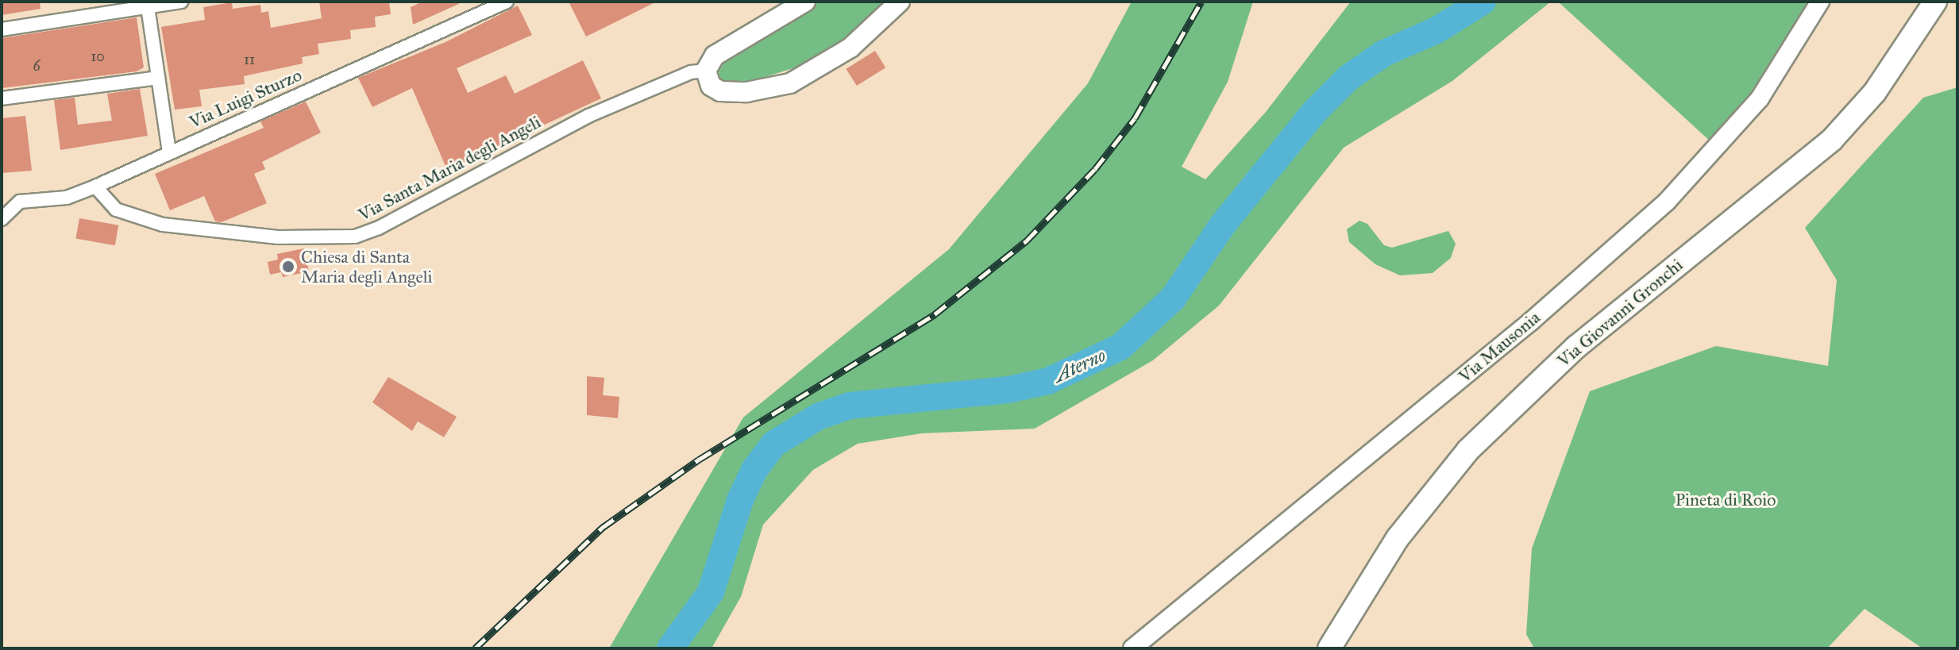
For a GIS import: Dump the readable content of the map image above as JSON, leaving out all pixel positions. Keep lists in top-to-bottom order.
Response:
{
  "streets": {
    "highway": ["Via Giovanni Gronchi"],
    "main road": ["Via Mausonia"],
    "street": ["Via Luigi Sturzo", "Via Santa Maria degli Angeli"]
  },
  "crossings": [
    ["Via Luigi Sturzo", "Via Santa Maria degli Angeli"]
  ],
  "water": ["Aterno"],
  "parks": ["Pineta di Roio"],
  "places": ["Chiesa di Santa Maria degli Angeli"],
  "house_numbers": ["10", "11", "6"]
}
